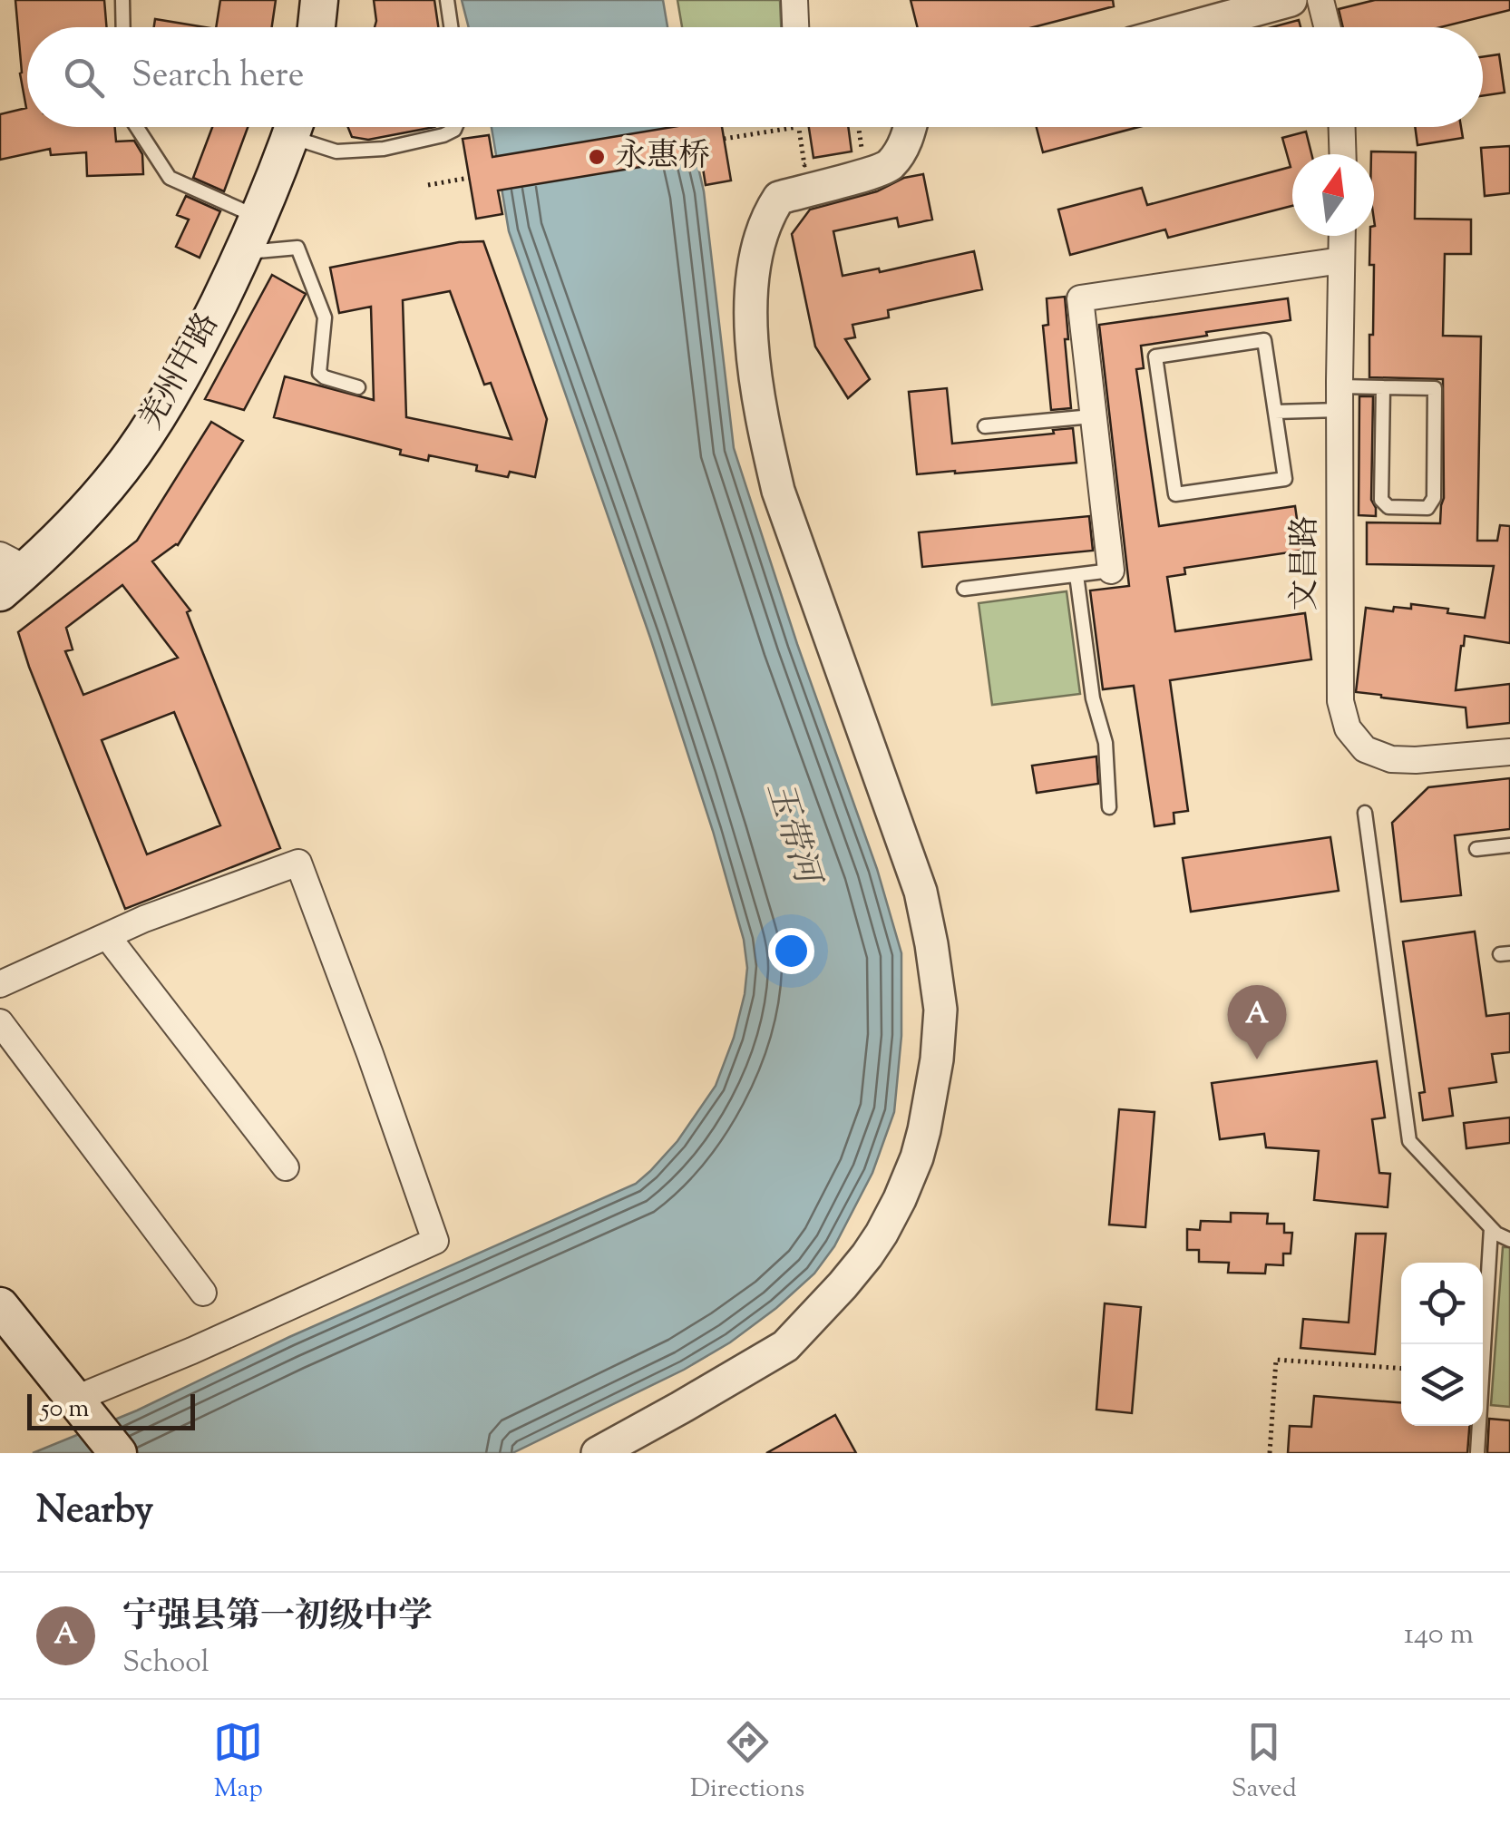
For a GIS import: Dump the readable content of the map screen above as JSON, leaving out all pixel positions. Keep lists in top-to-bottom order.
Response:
{
  "streets": {
    "main road": ["羌州中路"],
    "street": ["文昌路"]
  },
  "water": ["玉带河"],
  "places": ["永惠桥"],
  "scale_bar": "50 m",
  "north": "top",
  "page": {
    "search": "Search here",
    "pins": "A",
    "scale": "50 m",
    "heading": "Nearby",
    "list": [
      {
        "mark": "A",
        "name": "宁强县第一初级中学",
        "note": "School",
        "value": "140 m"
      }
    ],
    "nav": ["Map", "Directions", "Saved"]
  }
}
